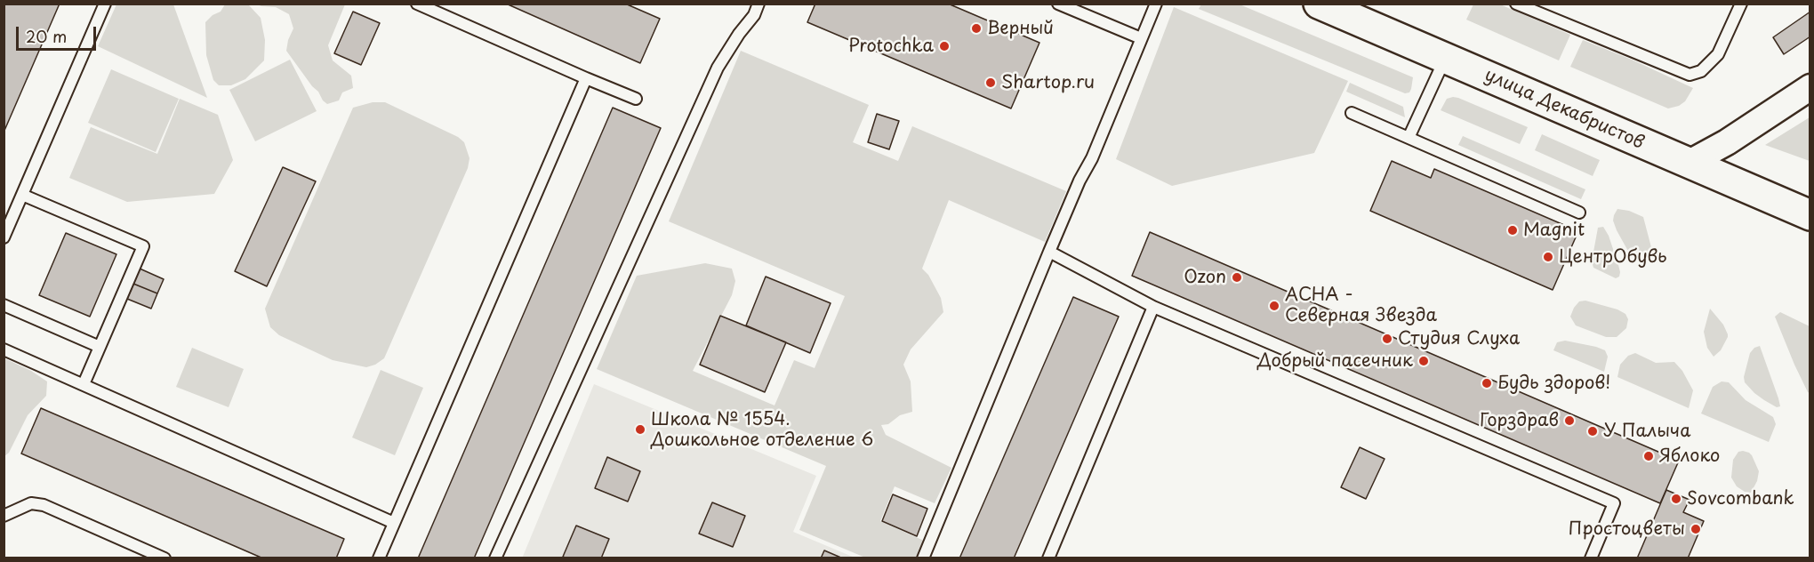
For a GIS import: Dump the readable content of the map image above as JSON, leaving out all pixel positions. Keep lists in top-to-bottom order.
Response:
{
  "streets": {
    "main road": ["улица Декабристов"]
  },
  "places": [
    "Верный",
    "Protochka",
    "Shartop.ru",
    "Magnit",
    "ЦентрОбувь",
    "Ozon",
    "АСНА - Северная Звезда",
    "Студия Слуха",
    "Добрый пасечник",
    "Будь здоров!",
    "Горздрав",
    "Школа № 1554. Дошкольное отделение 6",
    "У Палыча",
    "Яблоко",
    "Sovcombank",
    "Простоцветы"
  ],
  "scale_bar": "20 m"
}
